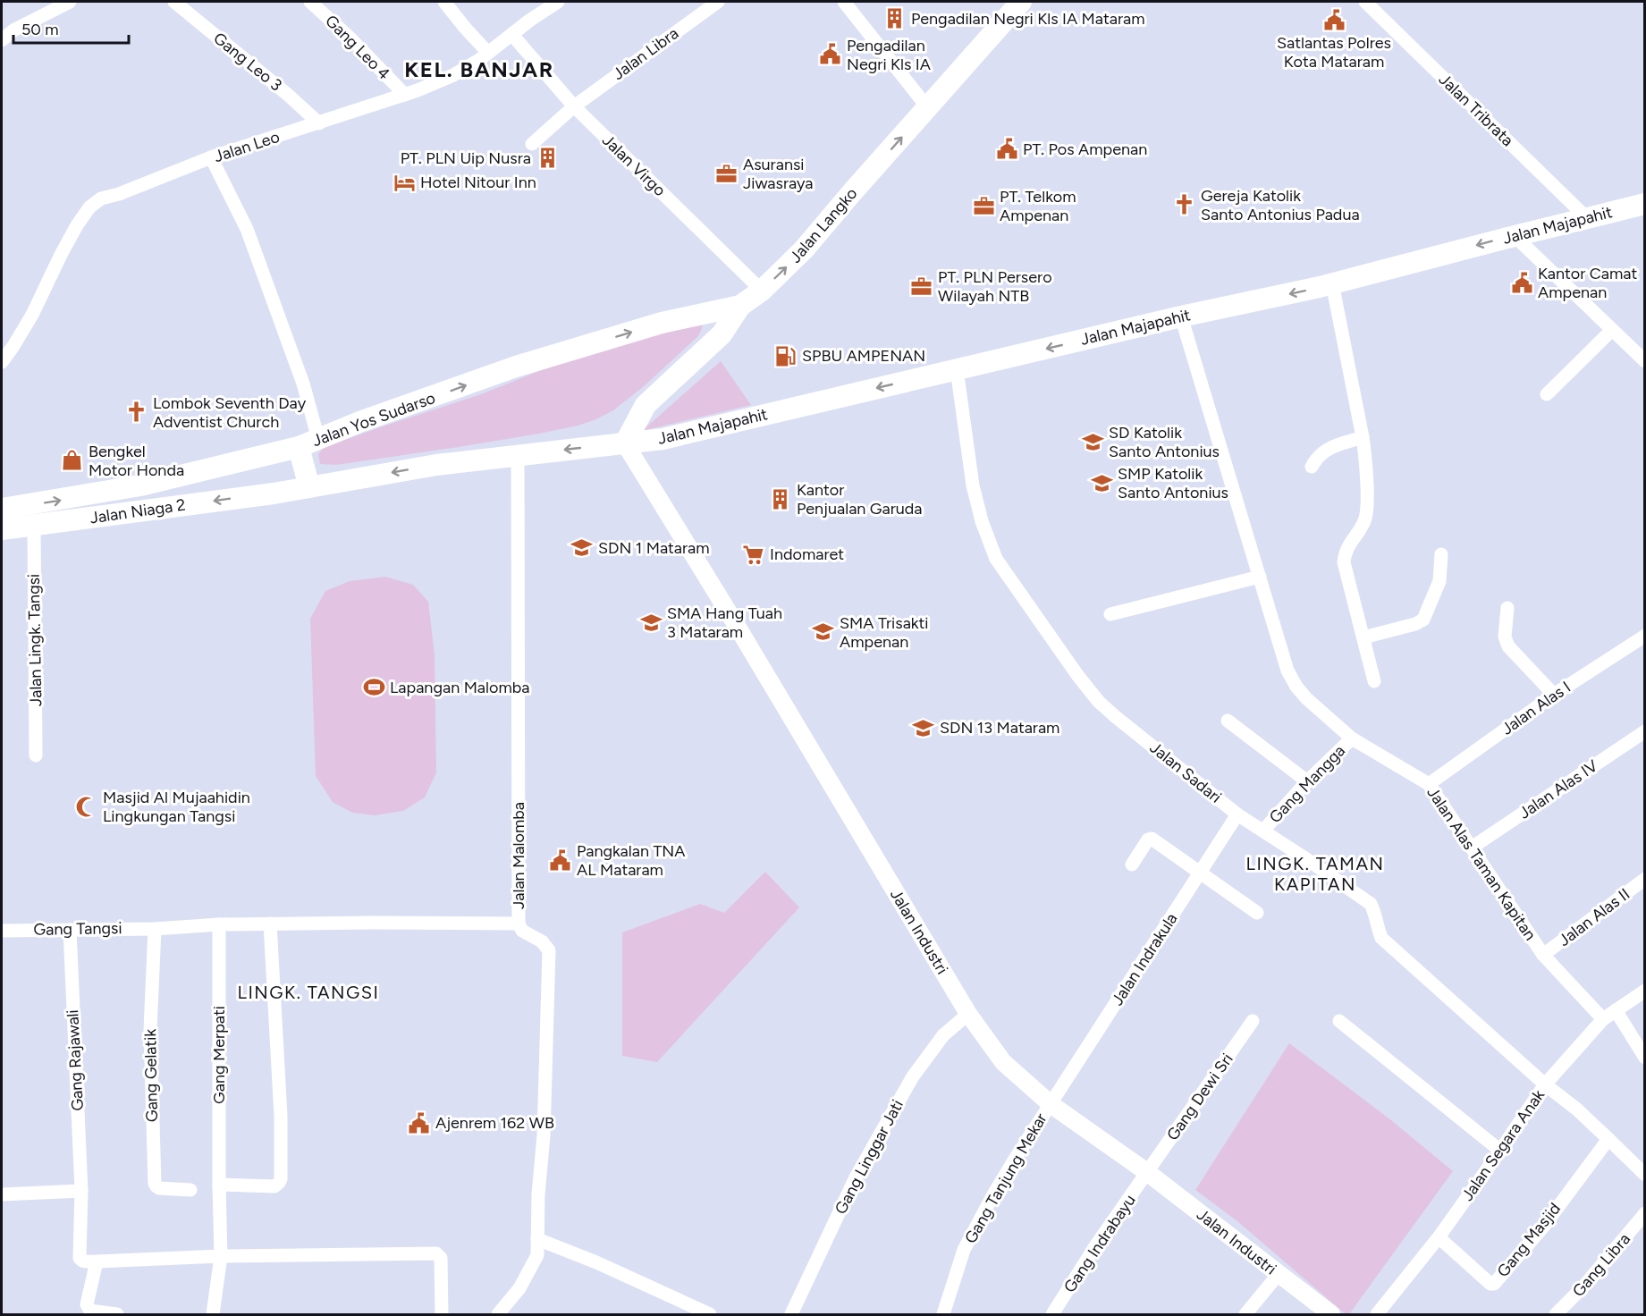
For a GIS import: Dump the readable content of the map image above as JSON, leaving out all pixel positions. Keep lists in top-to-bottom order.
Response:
{
  "streets": {
    "main road": [
      "Jalan Langko",
      "Jalan Majapahit",
      "Jalan Yos Sudarso",
      "Jalan Niaga 2"
    ],
    "street": [
      "Gang Leo 4",
      "Jalan Libra",
      "Gang Leo 3",
      "Jalan Tribrata",
      "Jalan Leo",
      "Jalan Virgo",
      "Jalan Lingk. Tangsi",
      "Jalan Alas I",
      "Jalan Sadari",
      "Gang Mangga",
      "Jalan Alas IV",
      "Jalan Malomba",
      "Jalan Alas Taman Kapitan",
      "Jalan Alas II",
      "Gang Tangsi",
      "Jalan Industri",
      "Jalan Indrakula",
      "Gang Merpati",
      "Gang Rajawali",
      "Gang Gelatik",
      "Gang Dewi Sri",
      "Jalan Segara Anak",
      "Gang Linggar Jati",
      "Gang Tanjung Mekar",
      "Gang Masjid",
      "Gang Indrabayu",
      "Gang Libra"
    ]
  },
  "crossings": [
    ["Gang Leo 4", "Jalan Leo"],
    ["Jalan Libra", "Jalan Virgo"],
    ["Gang Leo 3", "Jalan Leo"],
    ["Jalan Tribrata", "Jalan Majapahit"],
    ["Jalan Leo", "Jalan Virgo"],
    ["Jalan Virgo", "Jalan Langko"],
    ["Jalan Langko", "Jalan Majapahit"],
    ["Jalan Langko", "Jalan Yos Sudarso"],
    ["Jalan Langko", "Jalan Industri"],
    ["Jalan Majapahit", "Jalan Sadari"],
    ["Jalan Majapahit", "Jalan Alas Taman Kapitan"],
    ["Jalan Majapahit", "Jalan Industri"],
    ["Jalan Niaga 2", "Jalan Lingk. Tangsi"],
    ["Jalan Alas I", "Jalan Alas Taman Kapitan"],
    ["Jalan Sadari", "Gang Mangga"],
    ["Jalan Sadari", "Jalan Indrakula"],
    ["Jalan Sadari", "Jalan Segara Anak"],
    ["Gang Mangga", "Jalan Alas Taman Kapitan"],
    ["Jalan Alas IV", "Jalan Alas Taman Kapitan"],
    ["Jalan Malomba", "Gang Tangsi"],
    ["Jalan Malomba", "Gang Merpati"],
    ["Jalan Malomba", "Gang Gelatik"],
    ["Jalan Alas Taman Kapitan", "Jalan Alas II"],
    ["Jalan Alas Taman Kapitan", "Jalan Segara Anak"],
    ["Gang Tangsi", "Gang Rajawali"],
    ["Gang Tangsi", "Gang Gelatik"],
    ["Jalan Industri", "Jalan Indrakula"],
    ["Jalan Industri", "Gang Dewi Sri"],
    ["Jalan Industri", "Gang Linggar Jati"],
    ["Jalan Industri", "Gang Tanjung Mekar"],
    ["Jalan Industri", "Gang Indrabayu"],
    ["Jalan Indrakula", "Gang Tanjung Mekar"],
    ["Gang Dewi Sri", "Gang Indrabayu"],
    ["Jalan Segara Anak", "Gang Masjid"]
  ],
  "one_way": ["Jalan Langko", "Jalan Majapahit", "Jalan Niaga 2"],
  "districts": ["KEL. BANJAR", "LINGK. TAMAN KAPITAN", "LINGK. TANGSI"],
  "places": {
    "building": ["Pengadilan Negri Kls IA Mataram", "PT. PLN Uip Nusra", "Kantor Penjualan Garuda"],
    "public building": [
      "Satlantas Polres Kota Mataram",
      "Pengadilan Negri Kls IA",
      "PT. Pos Ampenan",
      "Kantor Camat Ampenan",
      "Pangkalan TNA AL Mataram",
      "Ajenrem 162 WB"
    ],
    "office": ["Asuransi Jiwasraya", "PT. Telkom Ampenan", "PT. PLN Persero Wilayah NTB"],
    "hotel": ["Hotel Nitour Inn"],
    "church": ["Gereja Katolik Santo Antonius Padua", "Lombok Seventh Day Adventist Church"],
    "fuel station": ["SPBU AMPENAN"],
    "school or university": [
      "SD Katolik Santo Antonius",
      "SMP Katolik Santo Antonius",
      "SDN 1 Mataram",
      "SMA Hang Tuah 3 Mataram",
      "SMA Trisakti Ampenan",
      "SDN 13 Mataram"
    ],
    "shop": ["Bengkel Motor Honda"],
    "supermarket": ["Indomaret"],
    "sports": ["Lapangan Malomba"],
    "mosque": ["Masjid Al Mujaahidin Lingkungan Tangsi"]
  },
  "scale_bar": "50 m"
}
